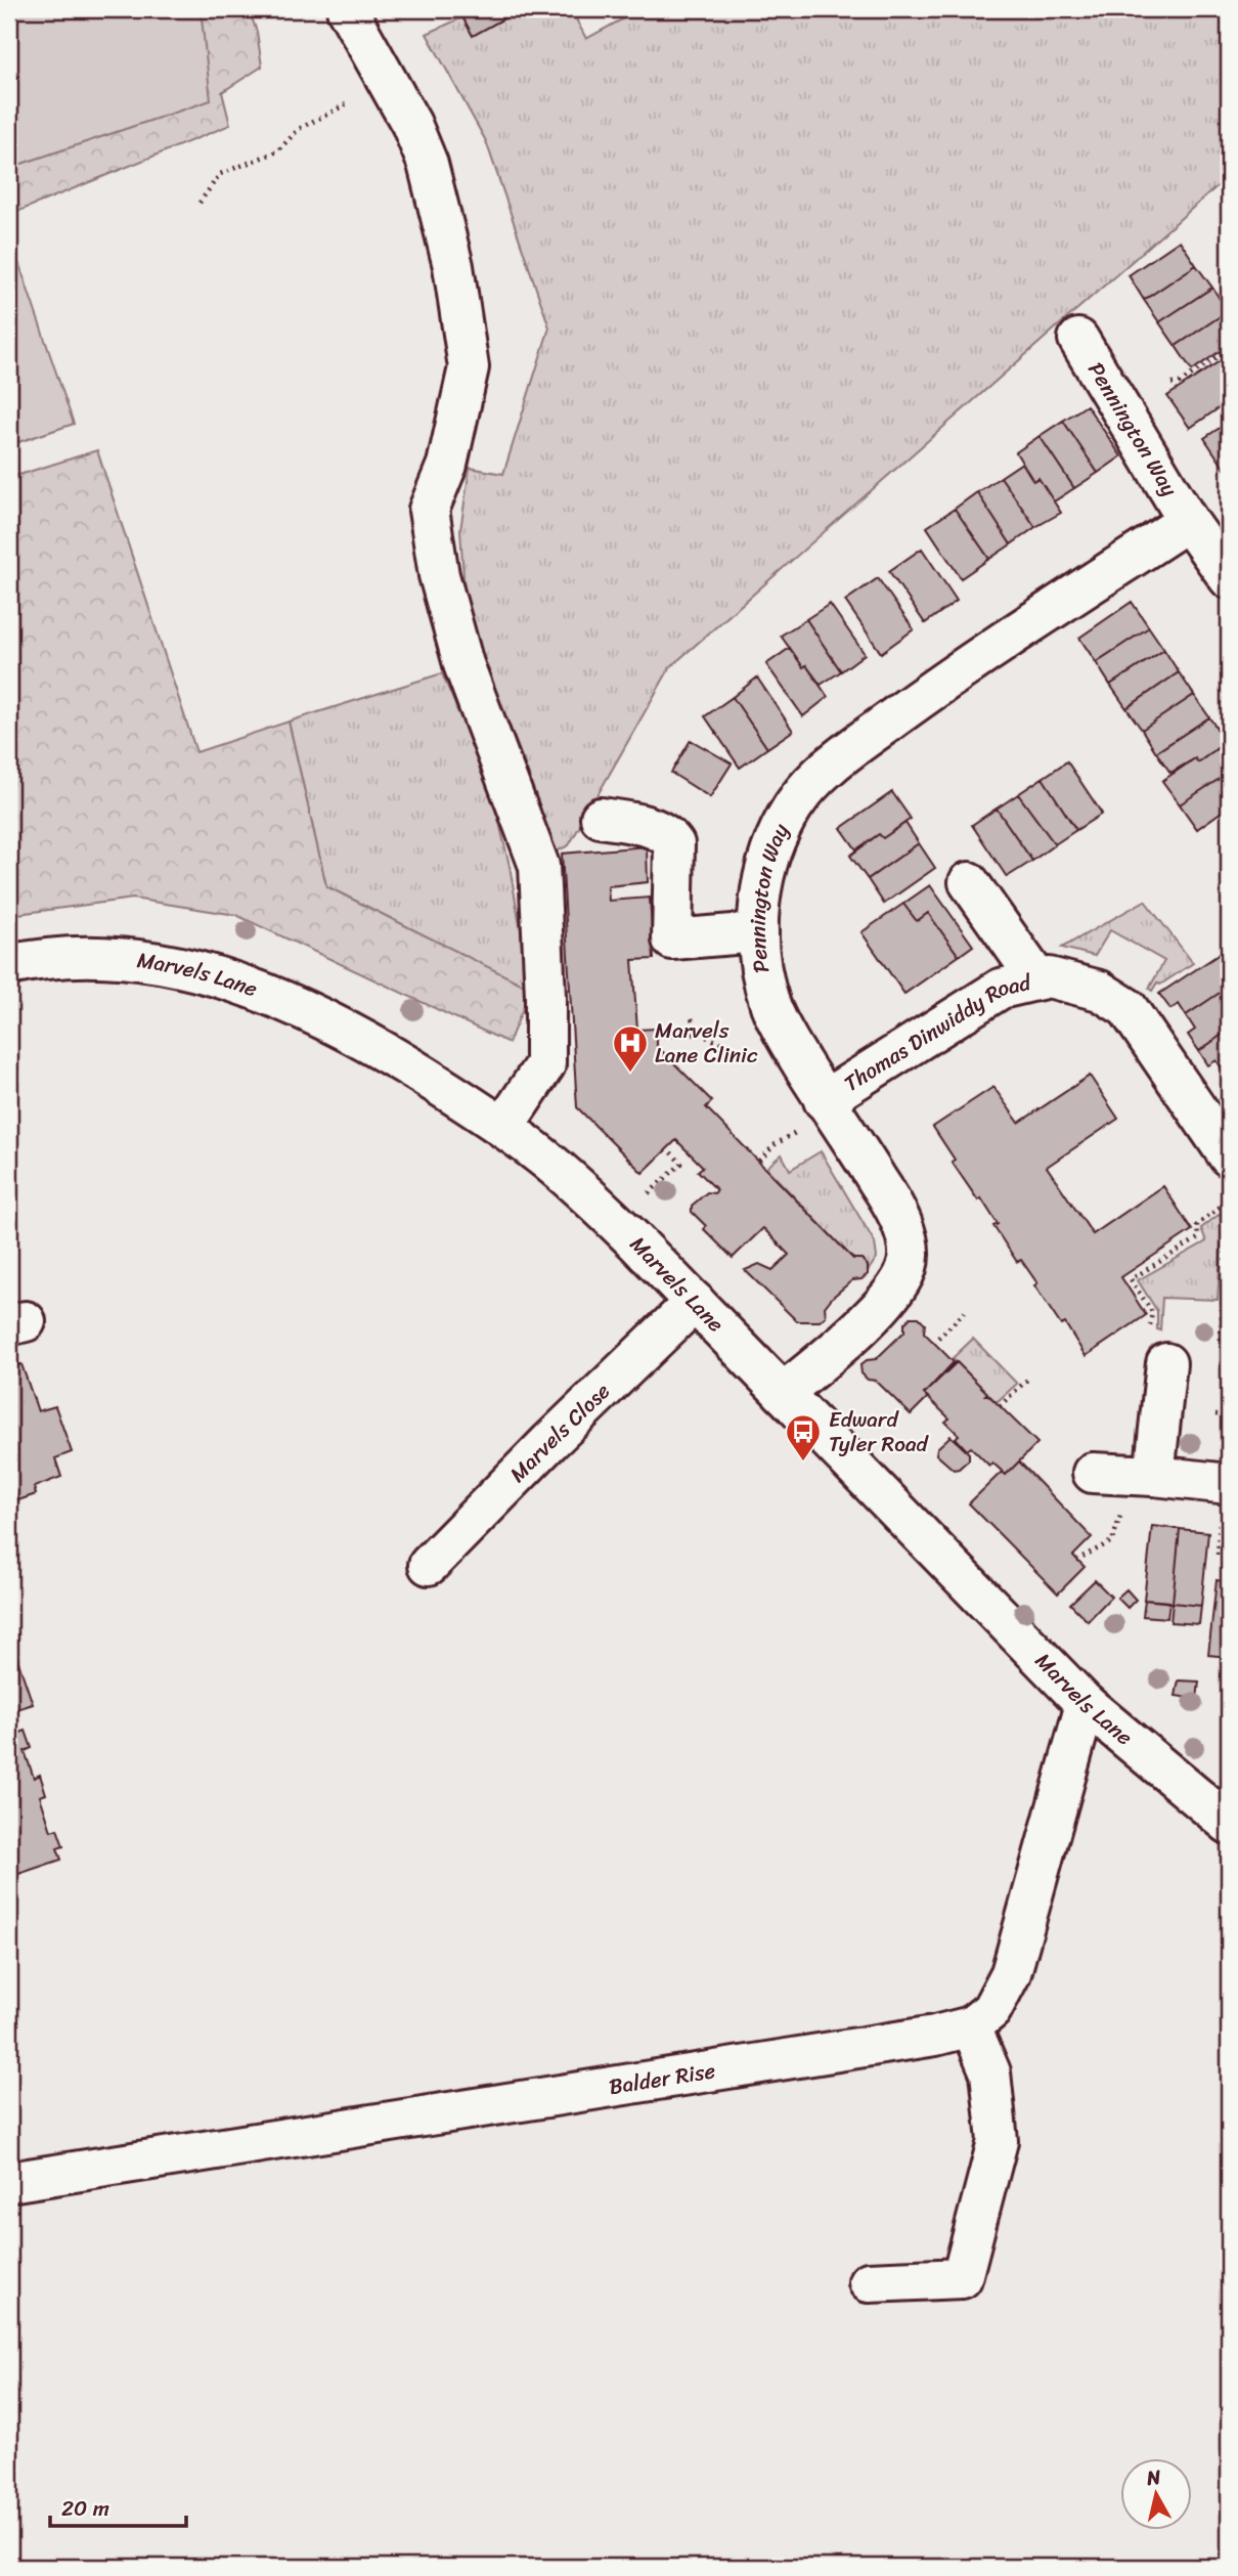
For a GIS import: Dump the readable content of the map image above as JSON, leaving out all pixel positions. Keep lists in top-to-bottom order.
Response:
{
  "streets": {
    "street": [
      "Pennington Way",
      "Marvels Lane",
      "Thomas Dinwiddy Road",
      "Marvels Close",
      "Balder Rise"
    ]
  },
  "crossings": [
    ["Pennington Way", "Marvels Lane"],
    ["Pennington Way", "Thomas Dinwiddy Road"],
    ["Marvels Lane", "Marvels Close"],
    ["Marvels Lane", "Balder Rise"]
  ],
  "places": {
    "hospital": ["Marvels Lane Clinic"],
    "bus stop": ["Edward Tyler Road"]
  },
  "scale_bar": "20 m",
  "north": "top"
}
